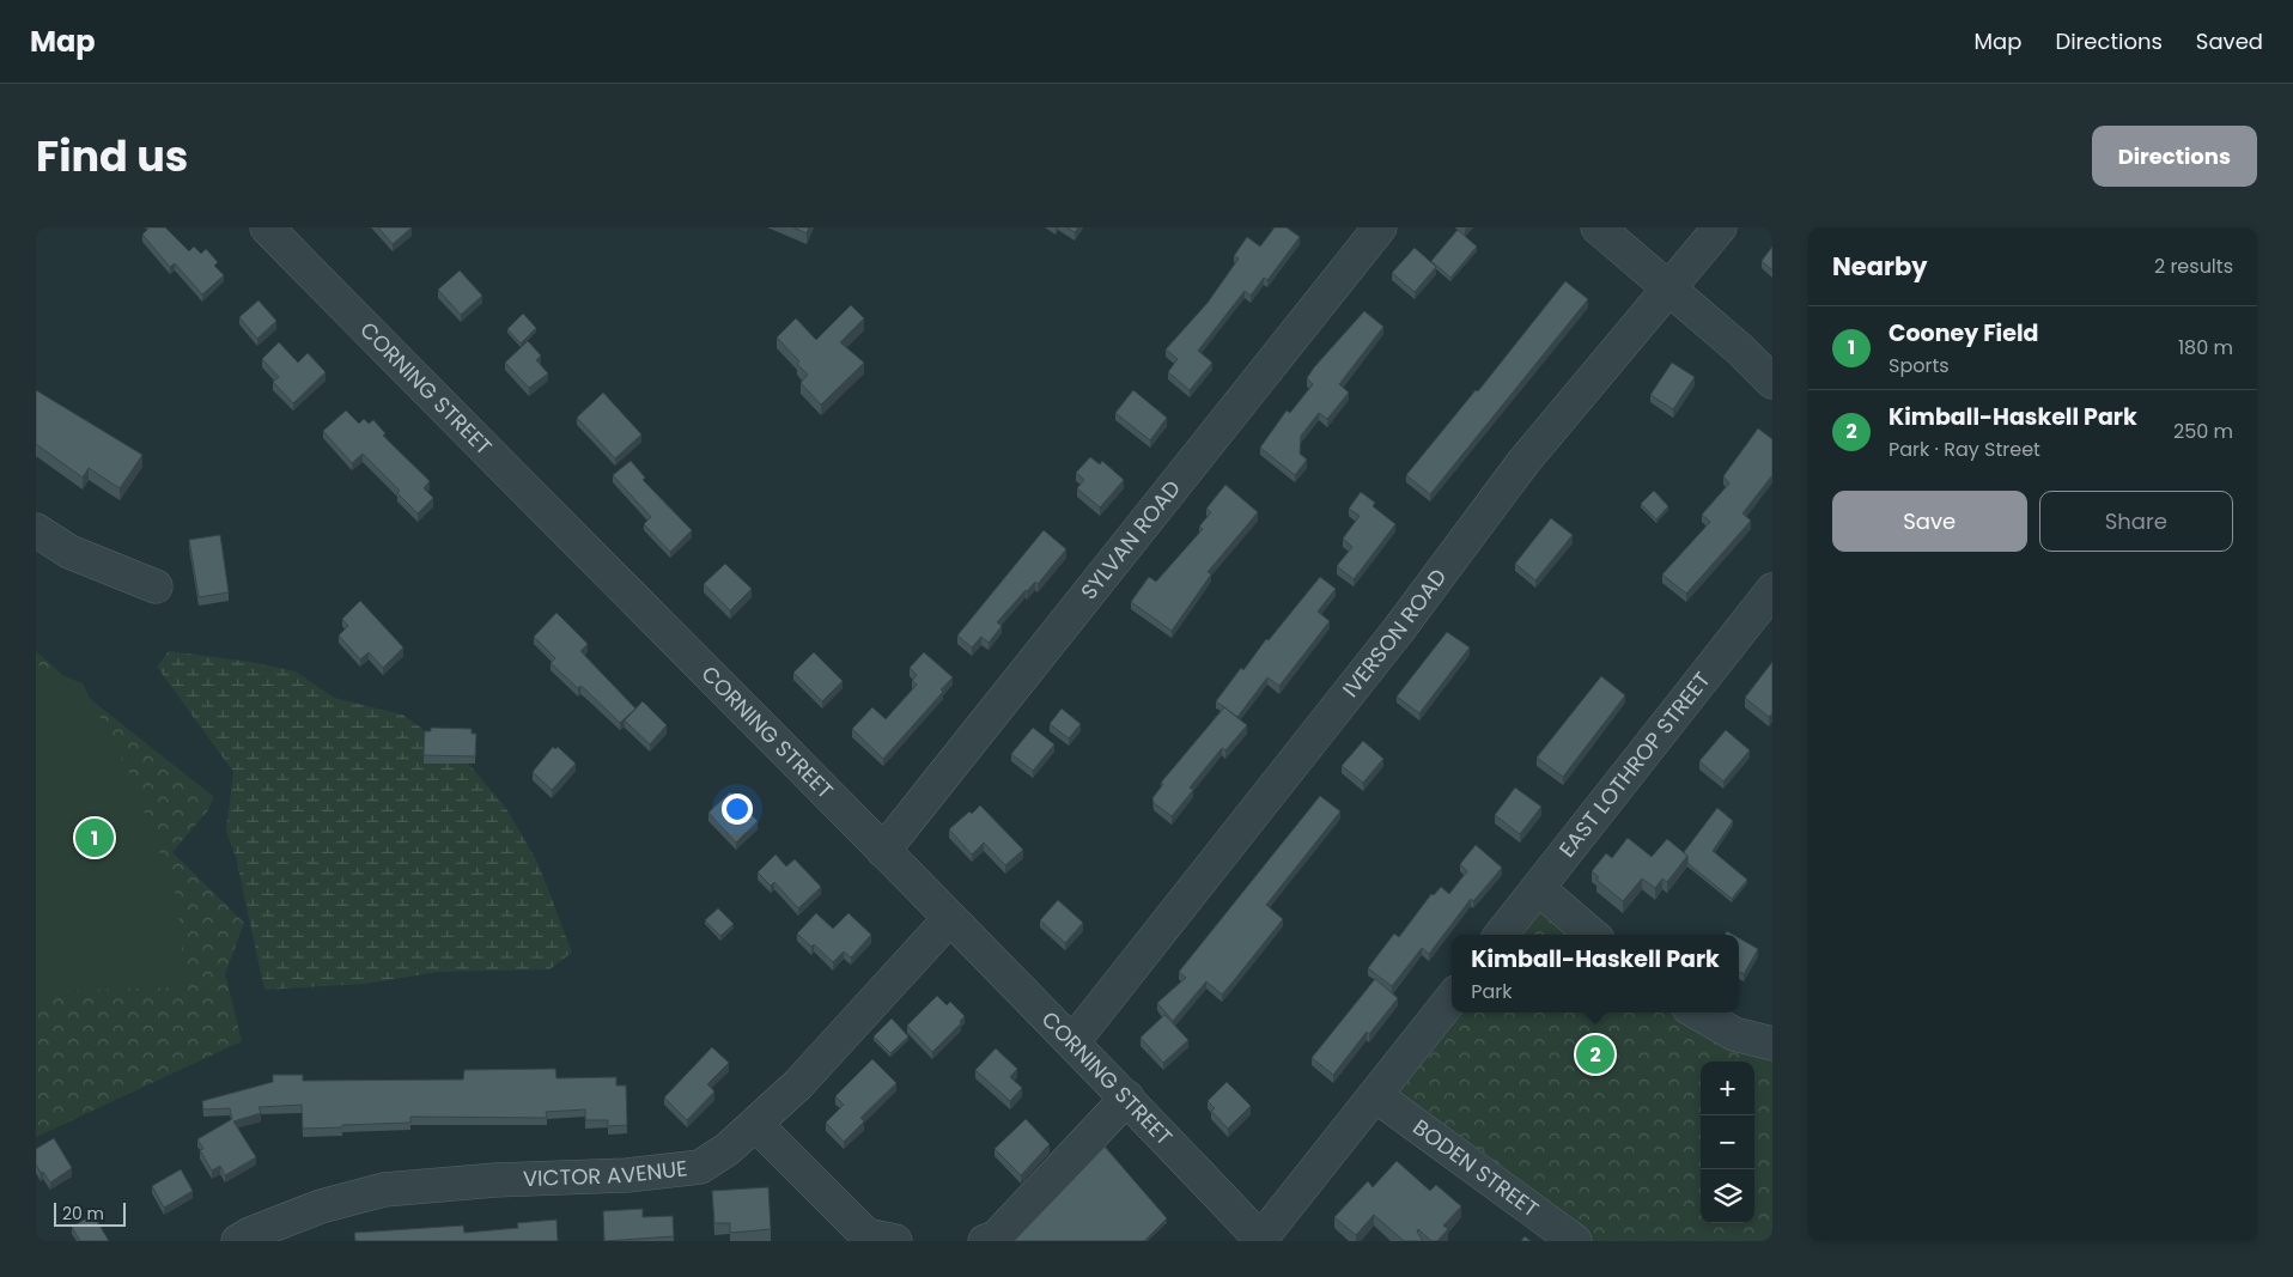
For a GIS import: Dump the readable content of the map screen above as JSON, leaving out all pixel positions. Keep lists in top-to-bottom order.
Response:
{
  "streets": {
    "street": [
      "CORNING STREET",
      "SYLVAN ROAD",
      "IVERSON ROAD",
      "EAST LOTHROP STREET",
      "BODEN STREET",
      "VICTOR AVENUE"
    ]
  },
  "crossings": [
    ["CORNING STREET", "SYLVAN ROAD"],
    ["CORNING STREET", "IVERSON ROAD"],
    ["CORNING STREET", "VICTOR AVENUE"]
  ],
  "scale_bar": "20 m",
  "page": {
    "header": "Map",
    "nav": ["Map", "Directions", "Saved"],
    "title": "Find us",
    "buttons": [
      "Directions",
      ["Save", "Share"]
    ],
    "heading": ["Nearby", "2 results"],
    "list": [
      {
        "mark": "1",
        "name": "Cooney Field",
        "note": "Sports",
        "value": "180 m"
      },
      {
        "mark": "2",
        "name": "Kimball-Haskell Park",
        "note": "Park · Ray Street",
        "value": "250 m"
      }
    ],
    "pins": ["1", "2"],
    "popup": ["Kimball-Haskell Park", "Park"],
    "map_buttons": ["+", "−"],
    "scale": "20 m"
  }
}
